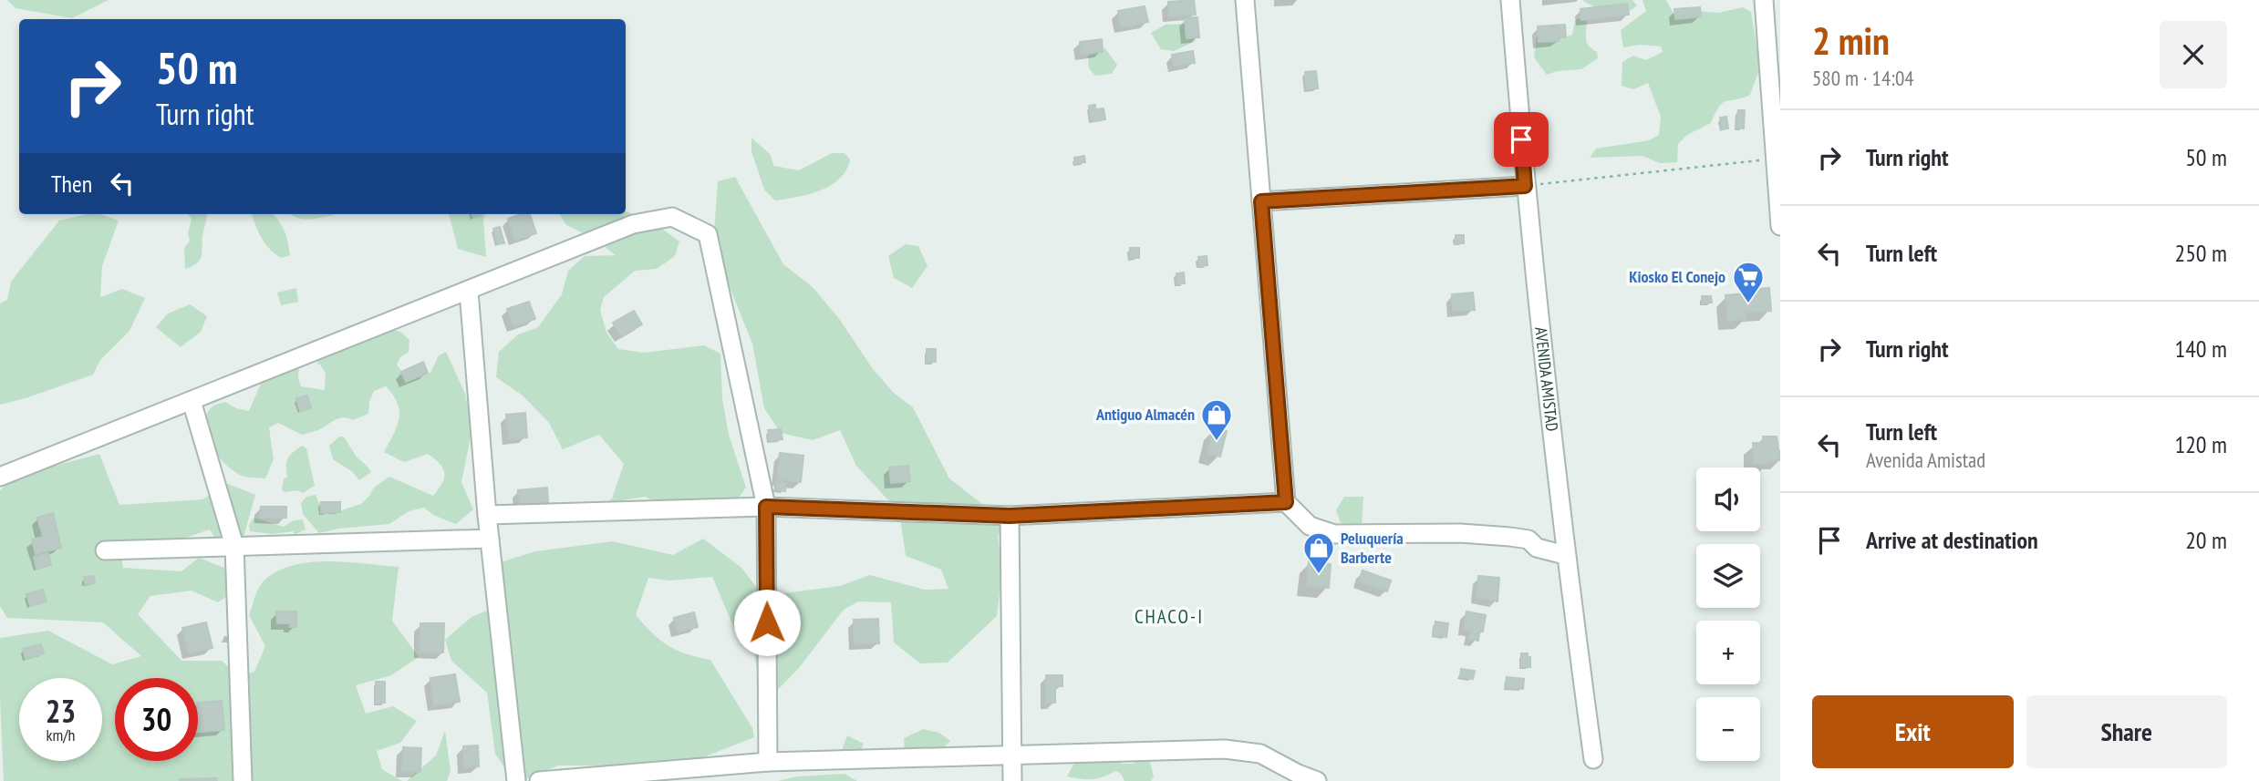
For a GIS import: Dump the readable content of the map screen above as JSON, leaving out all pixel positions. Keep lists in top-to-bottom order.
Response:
{
  "streets": {
    "street": ["AVENIDA AMISTAD"]
  },
  "districts": ["CHACO-I"],
  "places": {
    "supermarket": ["Kiosko El Conejo"],
    "shop": ["Antiguo Almacén", "Peluquería Barberte"]
  },
  "page": {
    "heading": ["2 min", "580 m · 14:04"],
    "turn": ["50 m", "Turn right"],
    "list": [
      {
        "name": "Turn right",
        "value": "50 m"
      },
      {
        "name": "Turn left",
        "value": "250 m"
      },
      {
        "name": "Turn right",
        "value": "140 m"
      },
      {
        "name": "Turn left",
        "note": "Avenida Amistad",
        "value": "120 m"
      },
      {
        "name": "Arrive at destination",
        "value": "20 m"
      }
    ],
    "then": "Then",
    "map_buttons": ["+", "−"],
    "speed": "23 km/h",
    "limit": "30",
    "buttons": ["Exit", "Share"]
  }
}
